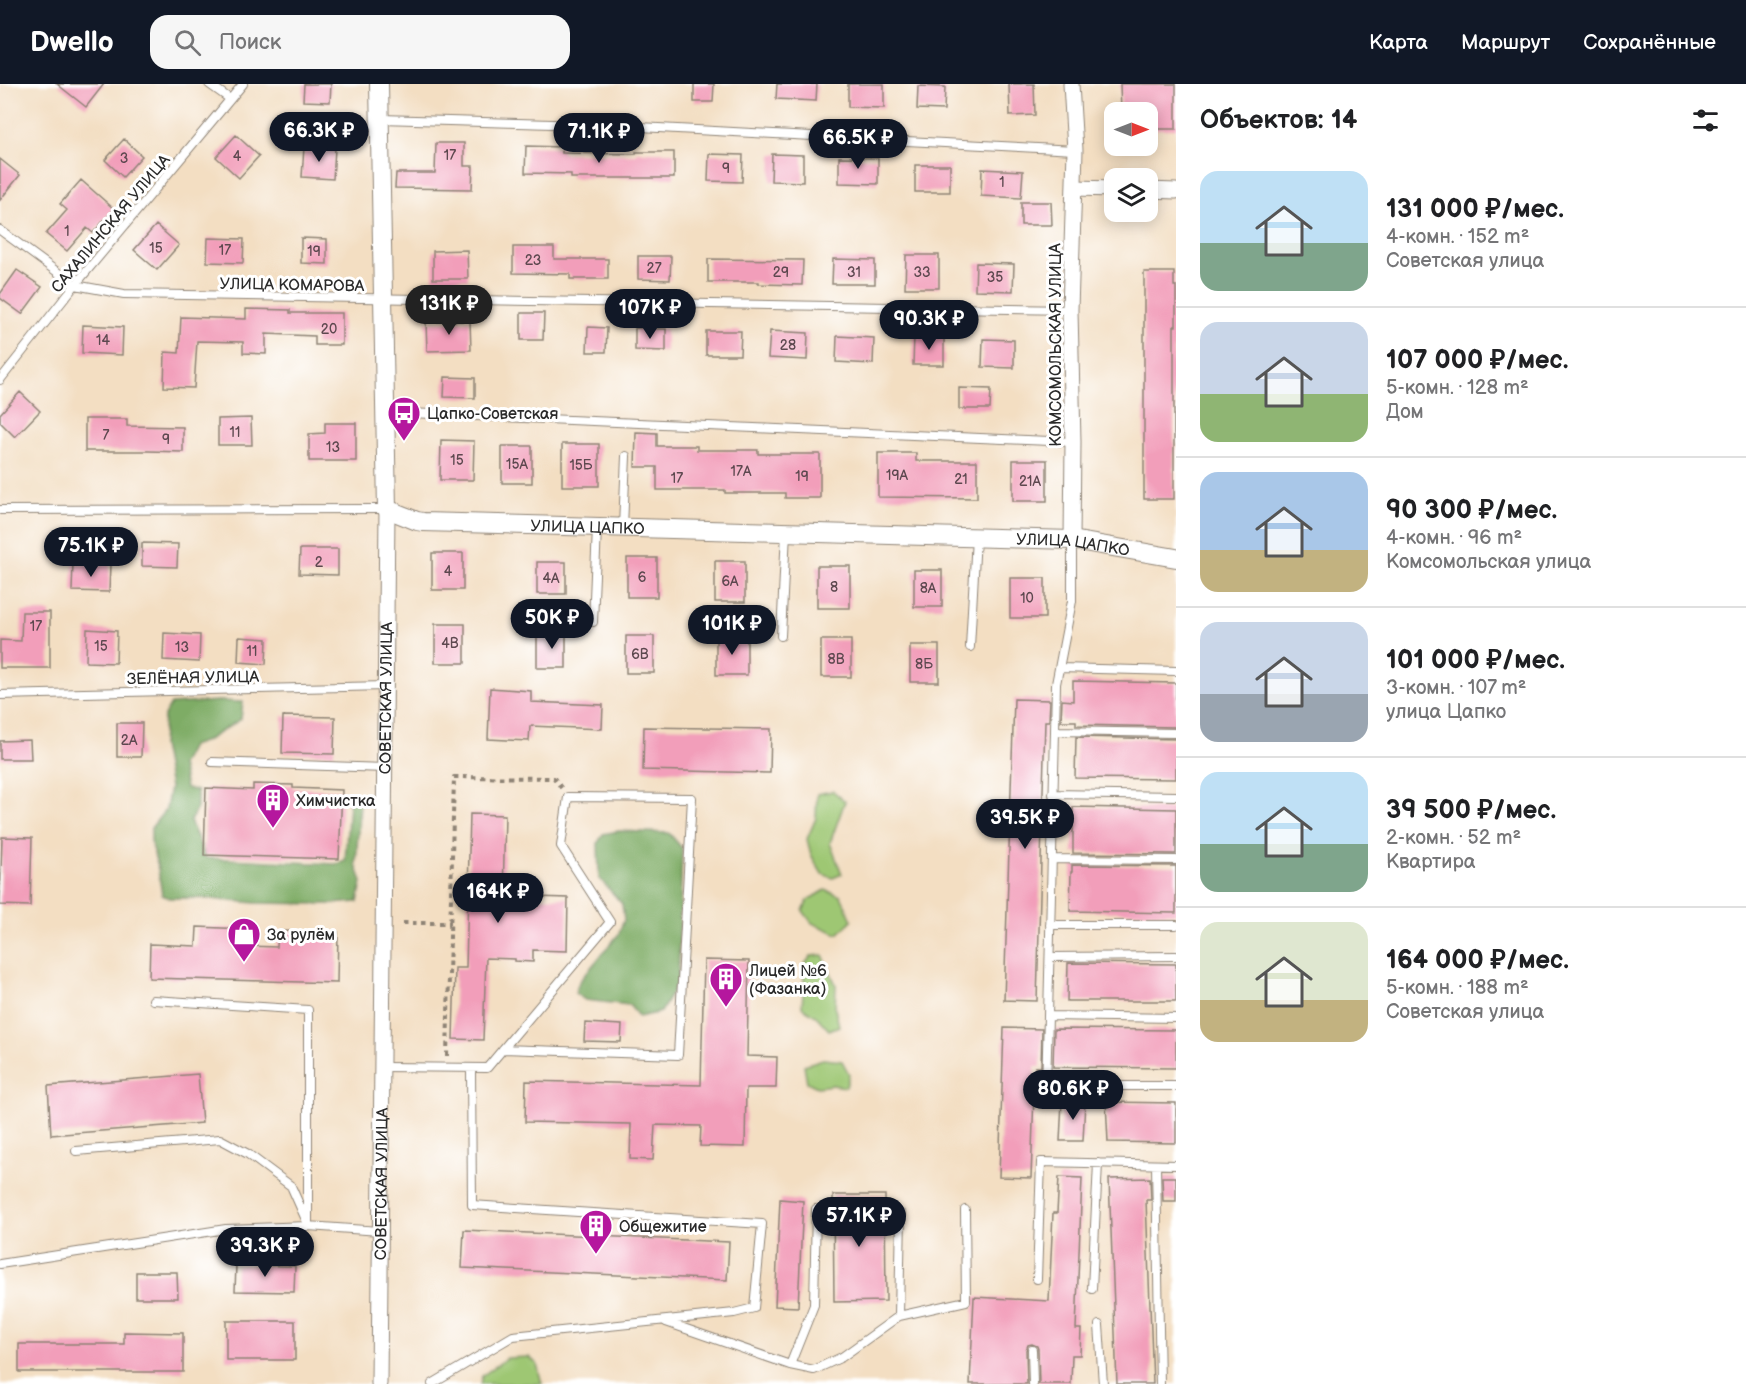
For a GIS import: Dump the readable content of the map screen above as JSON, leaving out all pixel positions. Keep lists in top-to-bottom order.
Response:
{
  "streets": {
    "street": ["КОМСОМОЛЬСКАЯ УЛИЦА", "УЛИЦА ЦАПКО", "СОВЕТСКАЯ УЛИЦА"],
    "lane": ["САХАЛИНСКАЯ УЛИЦА", "УЛИЦА КОМАРОВА", "ЗЕЛЁНАЯ УЛИЦА"]
  },
  "crossings": [
    ["САХАЛИНСКАЯ УЛИЦА", "УЛИЦА КОМАРОВА"],
    ["УЛИЦА КОМАРОВА", "КОМСОМОЛЬСКАЯ УЛИЦА"],
    ["УЛИЦА КОМАРОВА", "СОВЕТСКАЯ УЛИЦА"],
    ["КОМСОМОЛЬСКАЯ УЛИЦА", "УЛИЦА ЦАПКО"],
    ["УЛИЦА ЦАПКО", "СОВЕТСКАЯ УЛИЦА"],
    ["ЗЕЛЁНАЯ УЛИЦА", "СОВЕТСКАЯ УЛИЦА"]
  ],
  "places": {
    "bus stop": ["Цапко-Советская"],
    "building": ["Химчистка", "Лицей №6 (Фазанка)", "Общежитие"],
    "shop": ["За рулём"]
  },
  "house_numbers": [
    "17",
    "4",
    "3",
    "9",
    "1",
    "1",
    "15",
    "17",
    "19",
    "23",
    "27",
    "29",
    "31",
    "33",
    "35",
    "20",
    "14",
    "28",
    "11",
    "7",
    "9",
    "13",
    "15",
    "15А",
    "15Б",
    "17А",
    "19А",
    "19",
    "17",
    "21",
    "21А",
    "2",
    "4",
    "6",
    "4А",
    "6А",
    "8",
    "8А",
    "10",
    "17",
    "4В",
    "15",
    "13",
    "11",
    "6В",
    "8В",
    "8Б",
    "2А"
  ],
  "north": "right",
  "page": {
    "header": "Dwello",
    "search": "Поиск",
    "nav": ["Карта", "Маршрут", "Сохранённые"],
    "heading": "Объектов: 14",
    "price": [
      "66.3K ₽",
      "71.1K ₽",
      "66.5K ₽",
      "131K ₽",
      "107K ₽",
      "90.3K ₽",
      "75.1K ₽",
      "50K ₽",
      "101K ₽",
      "39.5K ₽",
      "164K ₽",
      "80.6K ₽",
      "57.1K ₽",
      "39.3K ₽"
    ],
    "list": [
      {
        "name": "131 000 ₽/мес.",
        "note": "4-комн. · 152 m² · Советская улица"
      },
      {
        "name": "107 000 ₽/мес.",
        "note": "5-комн. · 128 m² · Дом"
      },
      {
        "name": "90 300 ₽/мес.",
        "note": "4-комн. · 96 m² · Комсомольская улица"
      },
      {
        "name": "101 000 ₽/мес.",
        "note": "3-комн. · 107 m² · улица Цапко"
      },
      {
        "name": "39 500 ₽/мес.",
        "note": "2-комн. · 52 m² · Квартира"
      },
      {
        "name": "164 000 ₽/мес.",
        "note": "5-комн. · 188 m² · Советская улица"
      }
    ]
  }
}
